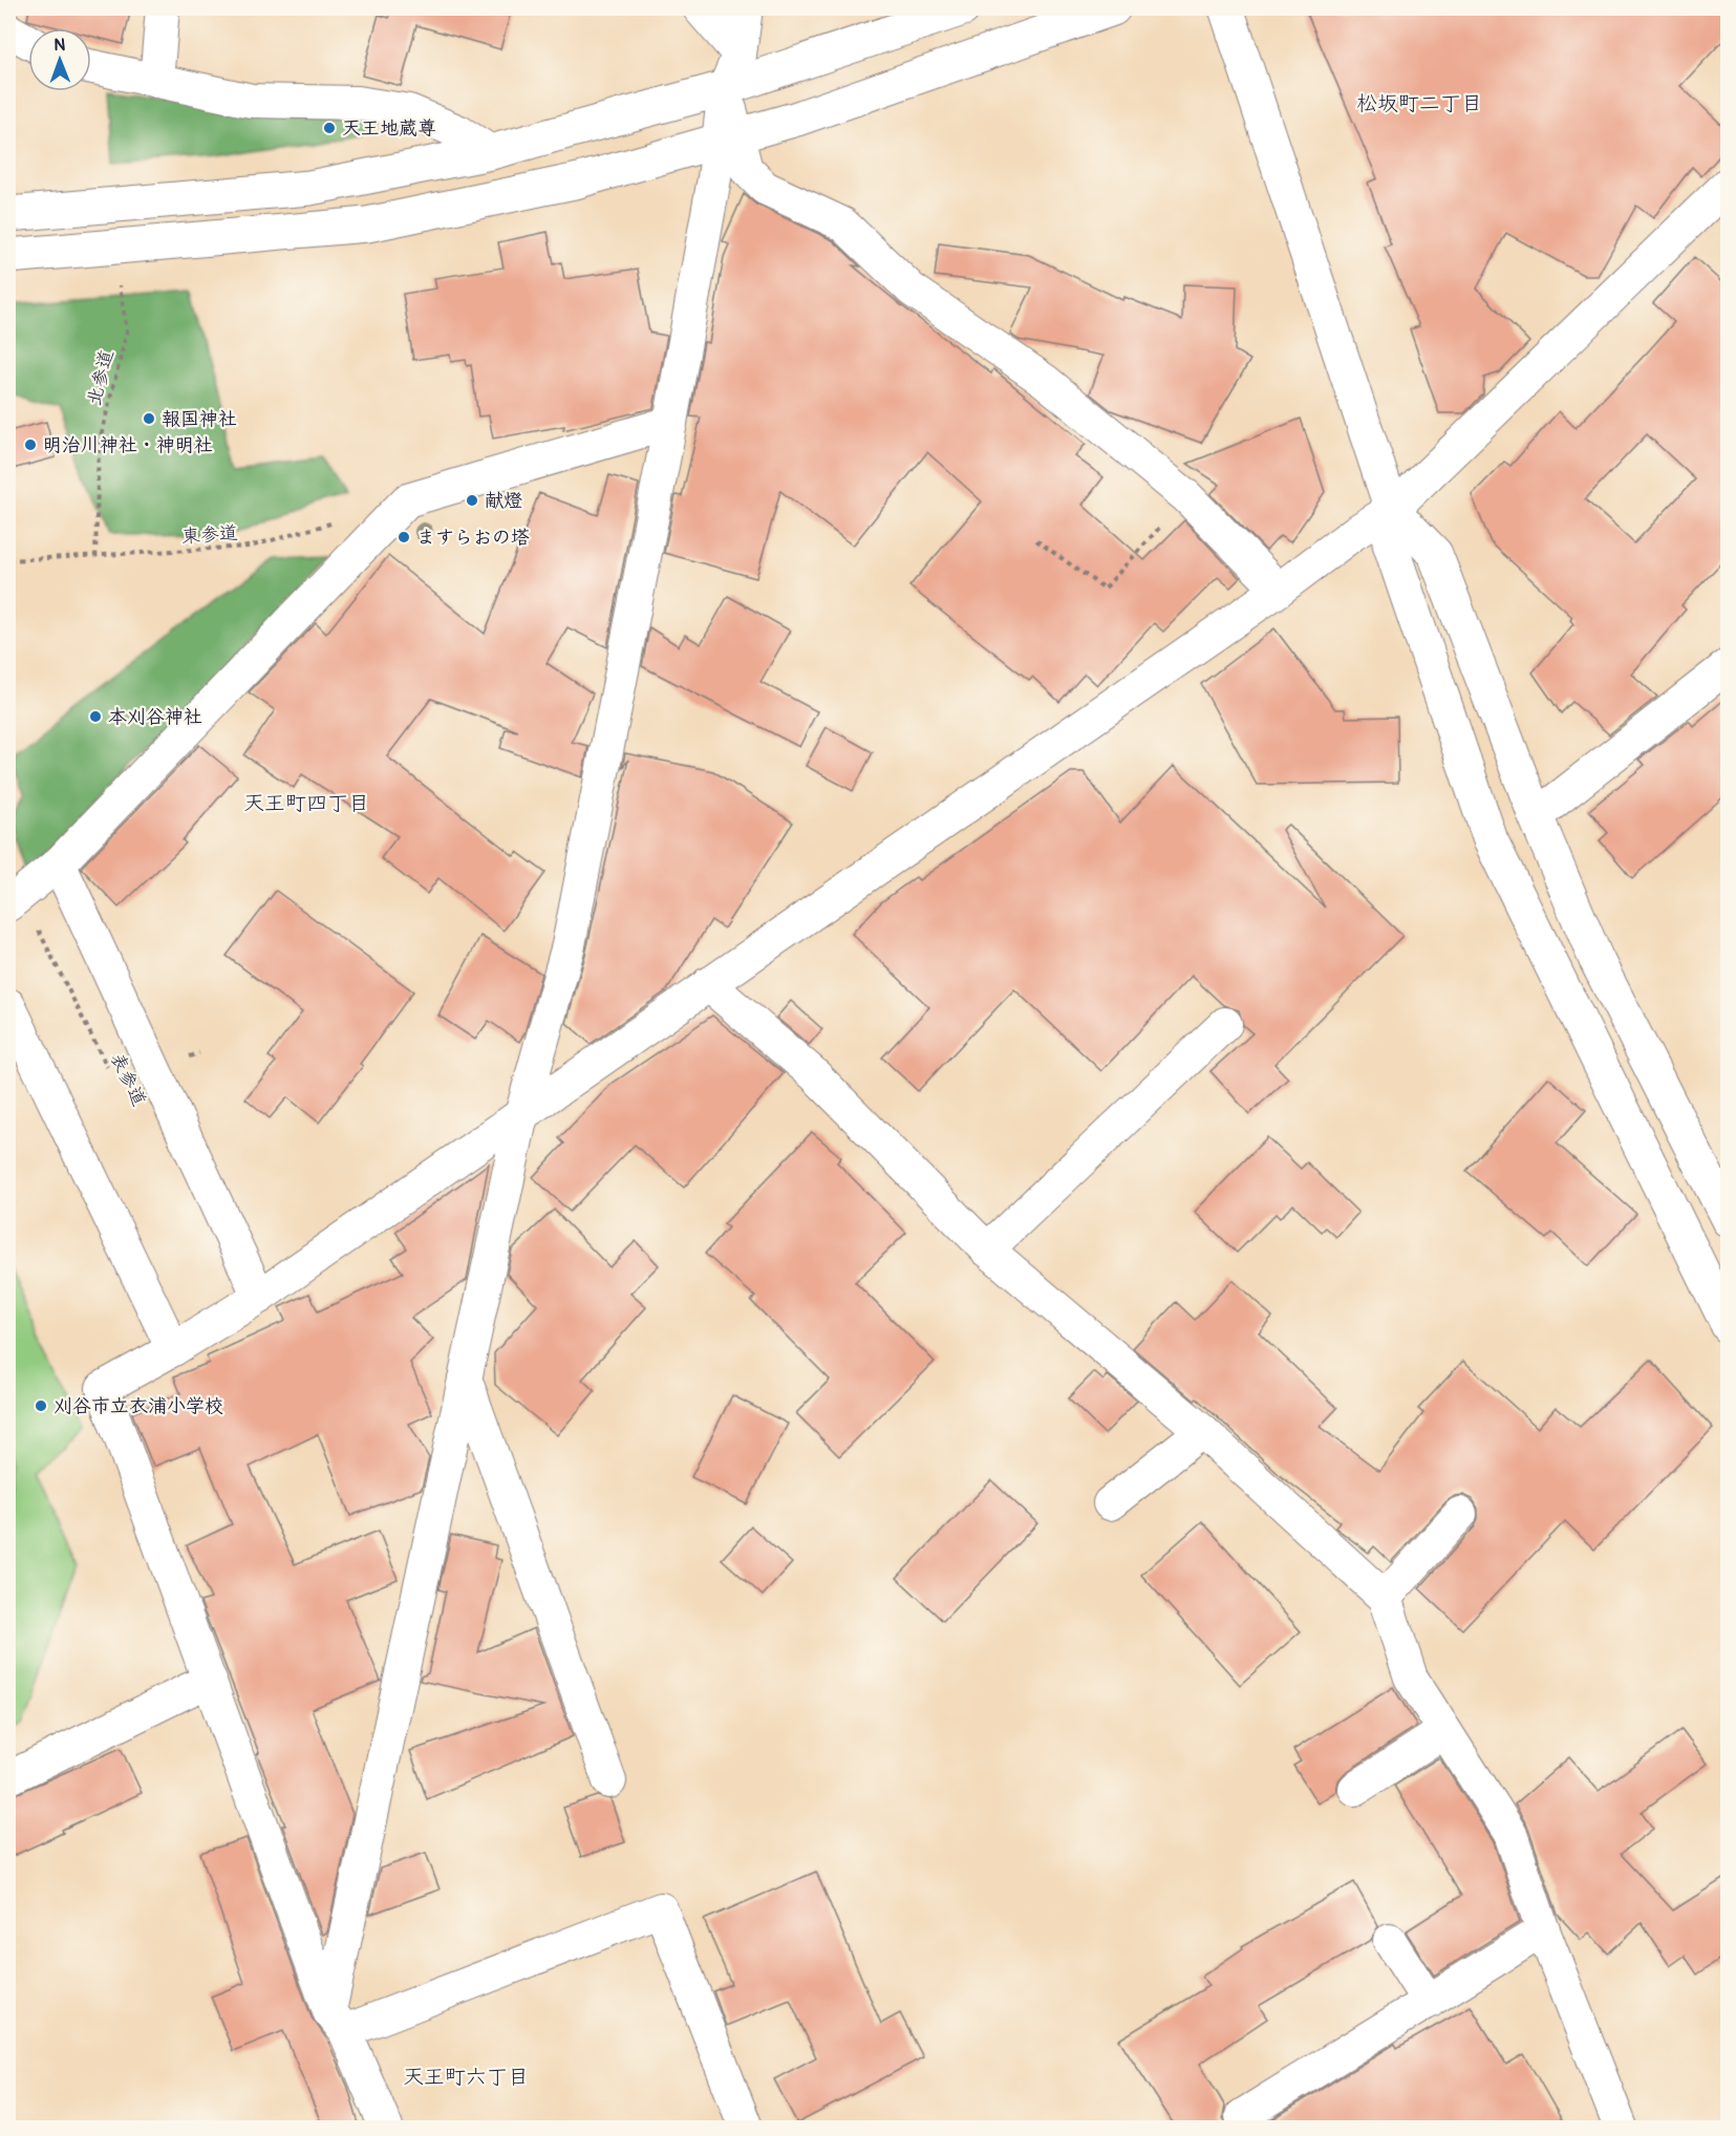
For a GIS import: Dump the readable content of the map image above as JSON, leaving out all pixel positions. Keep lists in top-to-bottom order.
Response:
{
  "streets": {
    "path": ["北参道", "東参道", "表参道"]
  },
  "crossings": [
    ["北参道", "東参道"]
  ],
  "districts": ["松坂町二丁目", "天王町四丁目", "天王町六丁目"],
  "places": [
    "天王地蔵尊",
    "報国神社",
    "明治川神社・神明社",
    "献燈",
    "ますらおの塔",
    "本刈谷神社",
    "刈谷市立衣浦小学校"
  ],
  "north": "top"
}
